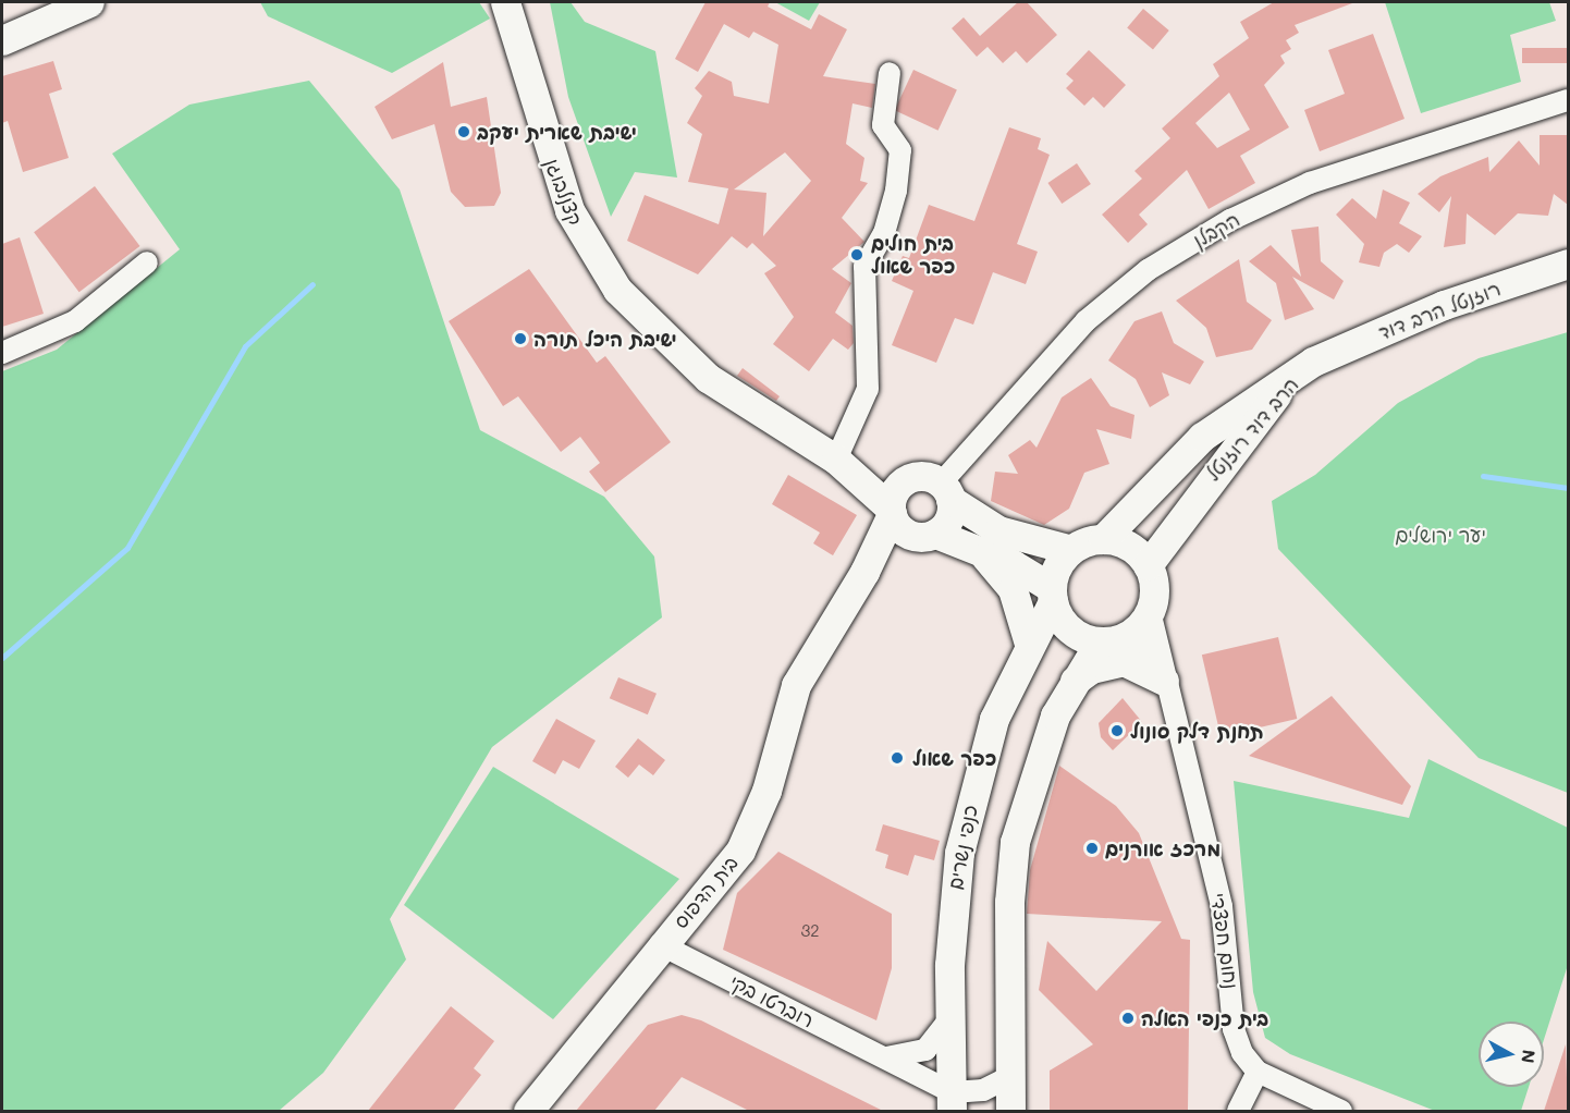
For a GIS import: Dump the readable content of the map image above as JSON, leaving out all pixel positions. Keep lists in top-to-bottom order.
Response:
{
  "streets": {
    "street": [
      "קצנלבוגן",
      "הקבלן",
      "רוזנטל הרב דוד",
      "הרב דוד רוזנטל",
      "כנפי נשרים",
      "בית הדפוס",
      "נחום חפצדי",
      "רוברטו בקי"
    ]
  },
  "crossings": [
    ["הקבלן", "בית הדפוס"],
    ["רוזנטל הרב דוד", "הרב דוד רוזנטל"],
    ["הרב דוד רוזנטל", "כנפי נשרים"],
    ["הרב דוד רוזנטל", "נחום חפצדי"],
    ["כנפי נשרים", "נחום חפצדי"],
    ["כנפי נשרים", "רוברטו בקי"],
    ["בית הדפוס", "רוברטו בקי"]
  ],
  "parks": ["יער ירושלים"],
  "places": [
    "ישיבת שארית יעקב",
    "בית חולים כפר שאול",
    "ישיבת היכל תורה",
    "תחנת דלק סונול",
    "כפר שאול",
    "מרכז אורנים",
    "בית כנפי האלה"
  ],
  "house_numbers": ["32"],
  "north": "right"
}
